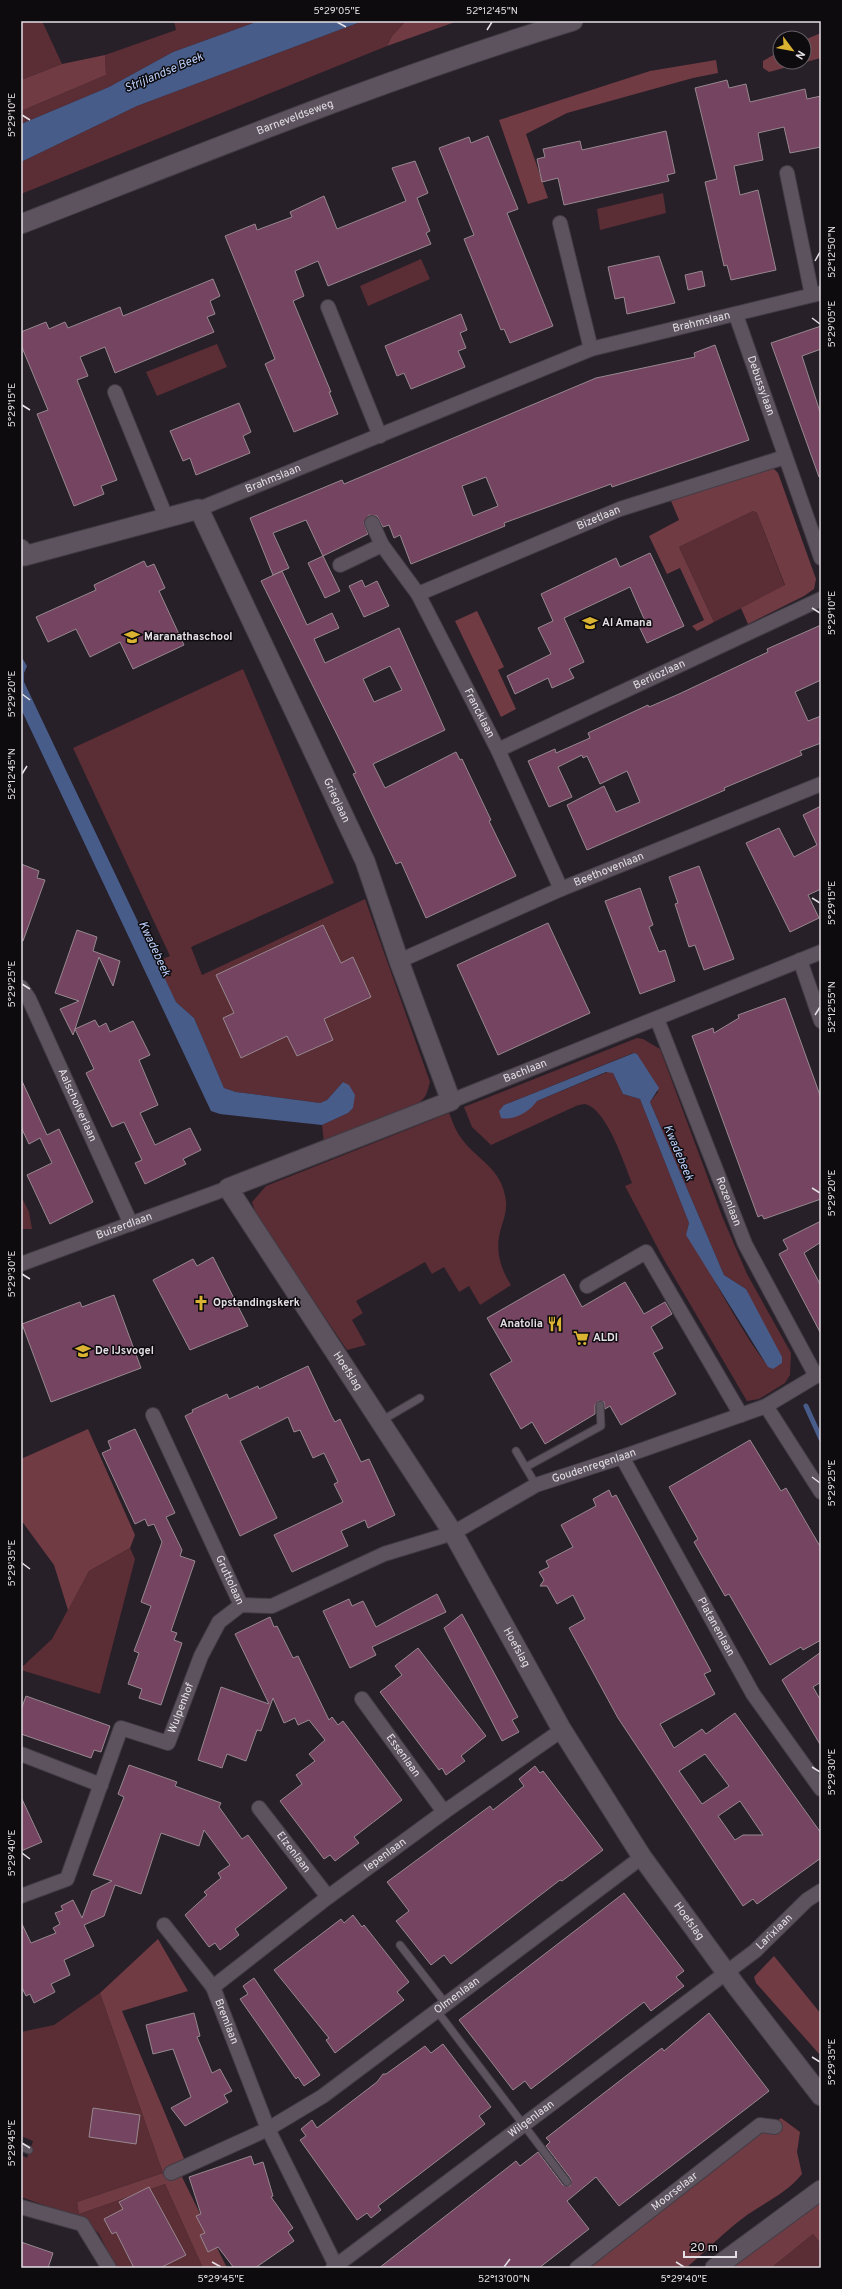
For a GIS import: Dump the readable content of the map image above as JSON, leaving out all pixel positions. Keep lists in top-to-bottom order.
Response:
{
  "streets": {
    "street": [
      "Barneveldseweg",
      "Brahmslaan",
      "Debussylaan",
      "Bizetlaan",
      "Berliozlaan",
      "Francklaan",
      "Grieglaan",
      "Beethovenlaan",
      "Bachlaan",
      "Aalscholverlaan",
      "Rozenlaan",
      "Buizerdlaan",
      "Hoefslag",
      "Goudenregenlaan",
      "Gruttolaan",
      "Platanenlaan",
      "Wulpenhof",
      "Essenlaan",
      "Elzenlaan",
      "Iepenlaan",
      "Larixlaan",
      "Olmenlaan",
      "Bremlaan",
      "Wilgenlaan",
      "Moorselaar"
    ]
  },
  "crossings": [
    ["Brahmslaan", "Debussylaan"],
    ["Brahmslaan", "Grieglaan"],
    ["Debussylaan", "Bizetlaan"],
    ["Bizetlaan", "Francklaan"],
    ["Berliozlaan", "Francklaan"],
    ["Francklaan", "Beethovenlaan"],
    ["Grieglaan", "Beethovenlaan"],
    ["Grieglaan", "Bachlaan"],
    ["Bachlaan", "Rozenlaan"],
    ["Bachlaan", "Buizerdlaan"],
    ["Bachlaan", "Hoefslag"],
    ["Aalscholverlaan", "Buizerdlaan"],
    ["Rozenlaan", "Goudenregenlaan"],
    ["Buizerdlaan", "Hoefslag"],
    ["Hoefslag", "Goudenregenlaan"],
    ["Hoefslag", "Gruttolaan"],
    ["Hoefslag", "Iepenlaan"],
    ["Hoefslag", "Larixlaan"],
    ["Hoefslag", "Olmenlaan"],
    ["Hoefslag", "Wilgenlaan"],
    ["Goudenregenlaan", "Gruttolaan"],
    ["Goudenregenlaan", "Platanenlaan"],
    ["Gruttolaan", "Wulpenhof"],
    ["Essenlaan", "Iepenlaan"],
    ["Elzenlaan", "Iepenlaan"],
    ["Iepenlaan", "Bremlaan"],
    ["Larixlaan", "Wilgenlaan"],
    ["Olmenlaan", "Bremlaan"],
    ["Bremlaan", "Wilgenlaan"]
  ],
  "water": ["Strijlandse Beek", "Kwadebeek"],
  "places": {
    "school or university": ["Al Amana", "Maranathaschool", "De IJsvogel"],
    "church": ["Opstandingskerk"],
    "restaurant": ["Anatolia"],
    "supermarket": ["ALDI"]
  },
  "scale_bar": "20 m",
  "north": "bottom right",
  "coordinates": [
    "5°29'05\"E",
    "52°12'45\"N",
    "5°29'10\"E",
    "52°12'50\"N",
    "5°29'15\"E",
    "5°29'20\"E",
    "5°29'25\"E",
    "52°12'55\"N",
    "5°29'30\"E",
    "5°29'35\"E",
    "5°29'40\"E",
    "5°29'45\"E",
    "52°13'00\"N"
  ]
}
